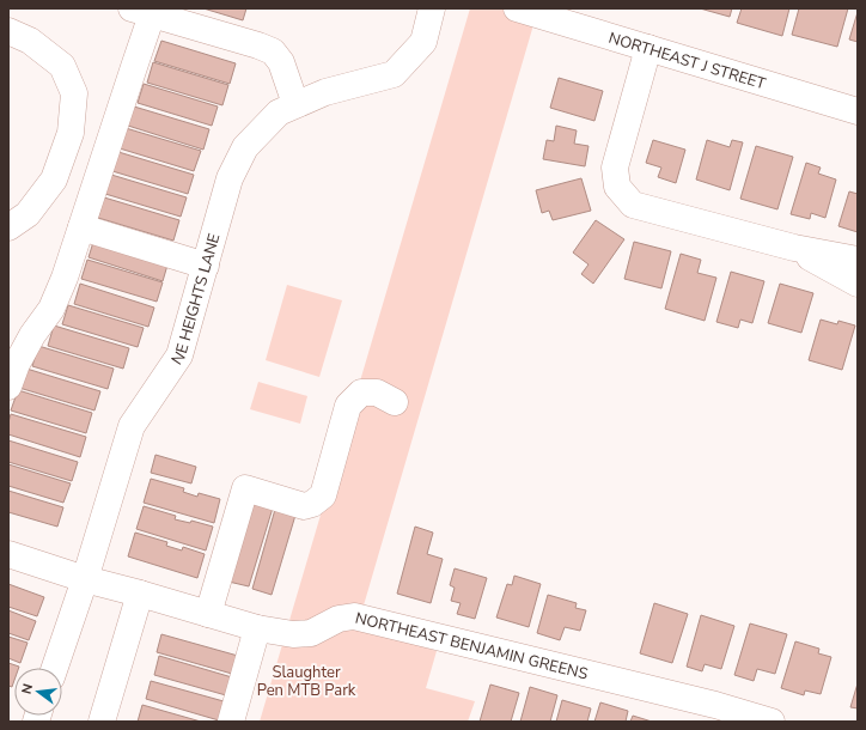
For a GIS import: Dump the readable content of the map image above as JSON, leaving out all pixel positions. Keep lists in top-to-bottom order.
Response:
{
  "streets": {
    "street": ["NORTHEAST J STREET", "NE HEIGHTS LANE", "NORTHEAST BENJAMIN GREENS"]
  },
  "crossings": [
    ["NE HEIGHTS LANE", "NORTHEAST BENJAMIN GREENS"]
  ],
  "parks": ["Slaughter Pen MTB Park"],
  "north": "left"
}
